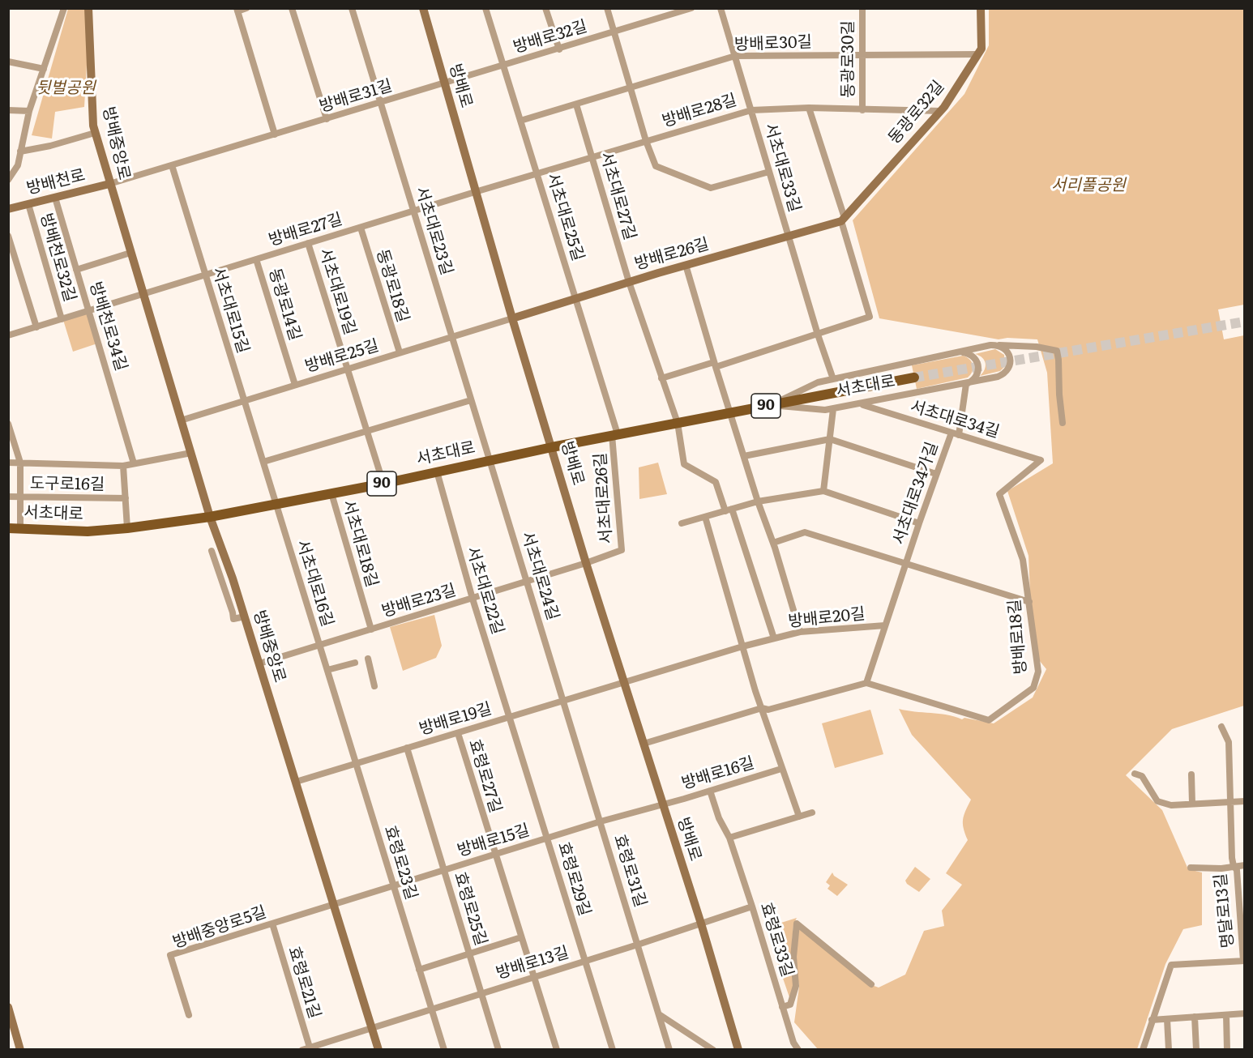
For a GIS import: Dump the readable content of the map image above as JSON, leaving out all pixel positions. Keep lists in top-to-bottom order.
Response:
{
  "streets": {
    "main road": ["서초대로", "90"],
    "street": [
      "방배로32길",
      "방배로30길",
      "동광로30길",
      "방배로",
      "방배로31길",
      "방배로28길",
      "동광로32길",
      "방배중앙로",
      "서초대로33길",
      "방배천로",
      "서초대로27길",
      "서초대로25길",
      "방배로27길",
      "서초대로23길",
      "방배로26길",
      "방배천로32길",
      "동광로18길",
      "서초대로19길",
      "동광로14길",
      "서초대로15길",
      "방배천로34길",
      "방배로25길",
      "서초대로34길",
      "도구로16길",
      "서초대로34가길",
      "서초대로26길",
      "서초대로18길",
      "서초대로24길",
      "서초대로16길",
      "서초대로22길",
      "방배로23길",
      "방배로20길",
      "방배로18길",
      "방배로19길",
      "방배로16길",
      "효령로27길",
      "방배로15길",
      "효령로23길",
      "효령로31길",
      "효령로29길",
      "효령로25길",
      "명달로13길",
      "방배중앙로5길",
      "효령로33길",
      "방배로13길",
      "효령로21길"
    ]
  },
  "crossings": [
    ["방배로32길", "방배로"],
    ["방배로32길", "방배로31길"],
    ["방배로32길", "서초대로25길"],
    ["방배로30길", "동광로30길"],
    ["방배로30길", "동광로32길"],
    ["방배로30길", "서초대로33길"],
    ["방배로30길", "서초대로27길"],
    ["방배로30길", "서초대로25길"],
    ["동광로30길", "방배로28길"],
    ["방배로", "방배로31길"],
    ["방배로", "방배로28길"],
    ["방배로", "방배로27길"],
    ["방배로", "방배로26길"],
    ["방배로", "방배로25길"],
    ["방배로", "서초대로"],
    ["방배로", "서초대로26길"],
    ["방배로", "방배로23길"],
    ["방배로", "방배로20길"],
    ["방배로", "방배로19길"],
    ["방배로", "방배로16길"],
    ["방배로", "방배로15길"],
    ["방배로", "방배로13길"],
    ["방배로31길", "서초대로23길"],
    ["방배로31길", "서초대로15길"],
    ["방배로28길", "동광로32길"],
    ["방배로28길", "서초대로33길"],
    ["방배로28길", "서초대로27길"],
    ["방배로28길", "서초대로25길"],
    ["방배로28길", "방배로27길"],
    ["동광로32길", "방배로26길"],
    ["방배중앙로", "방배천로"],
    ["방배중앙로", "방배로27길"],
    ["방배중앙로", "방배로25길"],
    ["방배중앙로", "서초대로"],
    ["방배중앙로", "방배로23길"],
    ["방배중앙로", "방배로19길"],
    ["방배중앙로", "방배로15길"],
    ["방배중앙로", "방배중앙로5길"],
    ["방배중앙로", "방배로13길"],
    ["서초대로33길", "방배로26길"],
    ["서초대로33길", "서초대로"],
    ["방배천로", "방배천로32길"],
    ["방배천로", "방배천로34길"],
    ["서초대로27길", "방배로26길"],
    ["서초대로27길", "서초대로"],
    ["서초대로25길", "방배로26길"],
    ["서초대로25길", "서초대로"],
    ["서초대로25길", "서초대로26길"],
    ["방배로27길", "서초대로23길"],
    ["방배로27길", "방배천로32길"],
    ["방배로27길", "동광로18길"],
    ["방배로27길", "서초대로19길"],
    ["방배로27길", "동광로14길"],
    ["방배로27길", "서초대로15길"],
    ["방배로27길", "방배천로34길"],
    ["서초대로23길", "방배로25길"],
    ["서초대로23길", "서초대로"],
    ["서초대로23길", "서초대로24길"],
    ["방배로26길", "방배로25길"],
    ["동광로18길", "방배로25길"],
    ["서초대로19길", "방배로25길"],
    ["서초대로19길", "서초대로"],
    ["동광로14길", "방배로25길"],
    ["서초대로15길", "방배로25길"],
    ["서초대로15길", "서초대로"],
    ["서초대로15길", "서초대로16길"],
    ["서초대로", "서초대로34길"],
    ["서초대로", "서초대로26길"],
    ["서초대로", "서초대로18길"],
    ["서초대로", "서초대로24길"],
    ["서초대로", "서초대로16길"],
    ["서초대로", "서초대로22길"],
    ["서초대로34길", "서초대로34가길"],
    ["서초대로34길", "방배로18길"],
    ["서초대로34가길", "방배로20길"],
    ["서초대로34가길", "방배로18길"],
    ["서초대로26길", "방배로23길"],
    ["서초대로18길", "방배로23길"],
    ["서초대로24길", "방배로23길"],
    ["서초대로24길", "방배로19길"],
    ["서초대로24길", "효령로31길"],
    ["서초대로16길", "방배로23길"],
    ["서초대로16길", "방배로19길"],
    ["서초대로16길", "효령로23길"],
    ["서초대로22길", "방배로23길"],
    ["서초대로22길", "방배로19길"],
    ["서초대로22길", "효령로29길"],
    ["방배로20길", "방배로19길"],
    ["방배로19길", "효령로27길"],
    ["방배로19길", "효령로23길"],
    ["방배로19길", "효령로31길"],
    ["방배로19길", "효령로29길"],
    ["방배로19길", "효령로25길"],
    ["방배로16길", "방배로15길"],
    ["방배로16길", "효령로33길"],
    ["효령로27길", "방배로15길"],
    ["효령로27길", "방배로13길"],
    ["방배로15길", "효령로23길"],
    ["방배로15길", "효령로31길"],
    ["방배로15길", "효령로29길"],
    ["방배로15길", "효령로25길"],
    ["방배로15길", "방배중앙로5길"],
    ["효령로23길", "방배로13길"],
    ["효령로31길", "방배로13길"],
    ["효령로29길", "방배로13길"],
    ["효령로25길", "방배로13길"],
    ["방배중앙로5길", "효령로21길"],
    ["방배로13길", "효령로21길"]
  ],
  "parks": ["뒷벌공원", "서리풀공원"]
}
